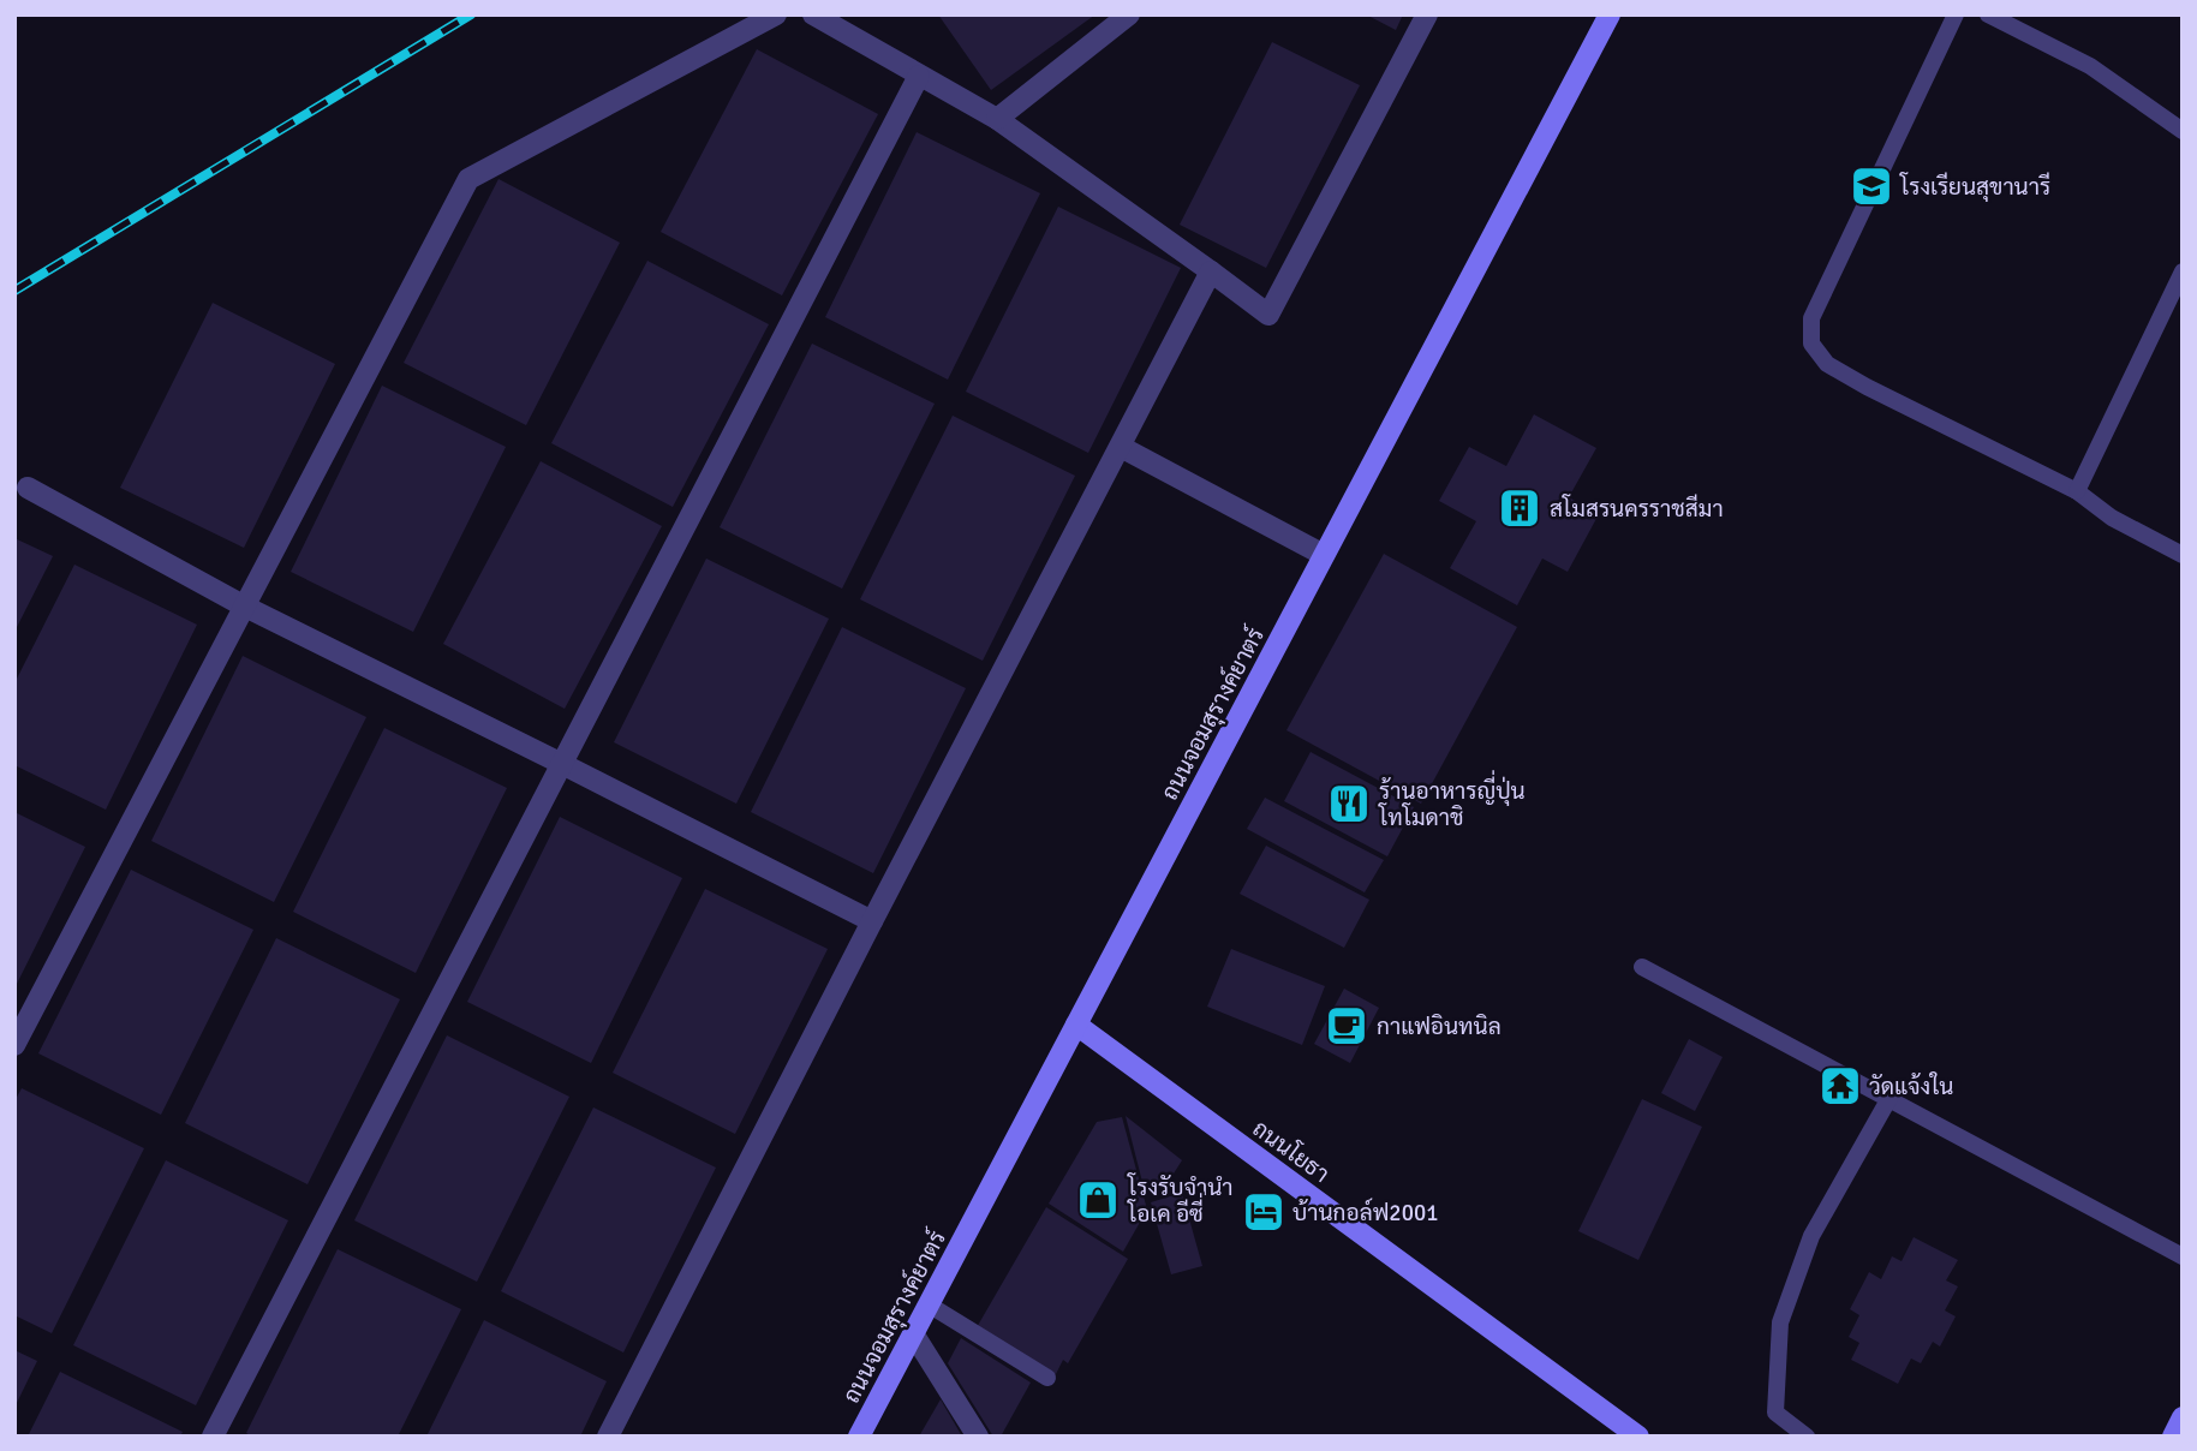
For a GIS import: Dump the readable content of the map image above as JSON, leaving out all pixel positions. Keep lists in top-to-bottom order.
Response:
{
  "streets": {
    "main road": ["ถนนจอมสุรางค์ยาตร์", "ถนนโยธา"]
  },
  "crossings": [
    ["ถนนจอมสุรางค์ยาตร์", "ถนนโยธา"]
  ],
  "places": {
    "school or university": ["โรงเรียนสุขานารี"],
    "building": ["สโมสรนครราชสีมา"],
    "restaurant": ["ร้านอาหารญี่ปุ่น โทโมดาชิ"],
    "cafe": ["กาแฟอินทนิล"],
    "temple": ["วัดแจ้งใน"],
    "shop": ["โรงรับจำนำ โอเค อีซี่"],
    "hotel": ["บ้านกอล์ฟ2001"]
  }
}
